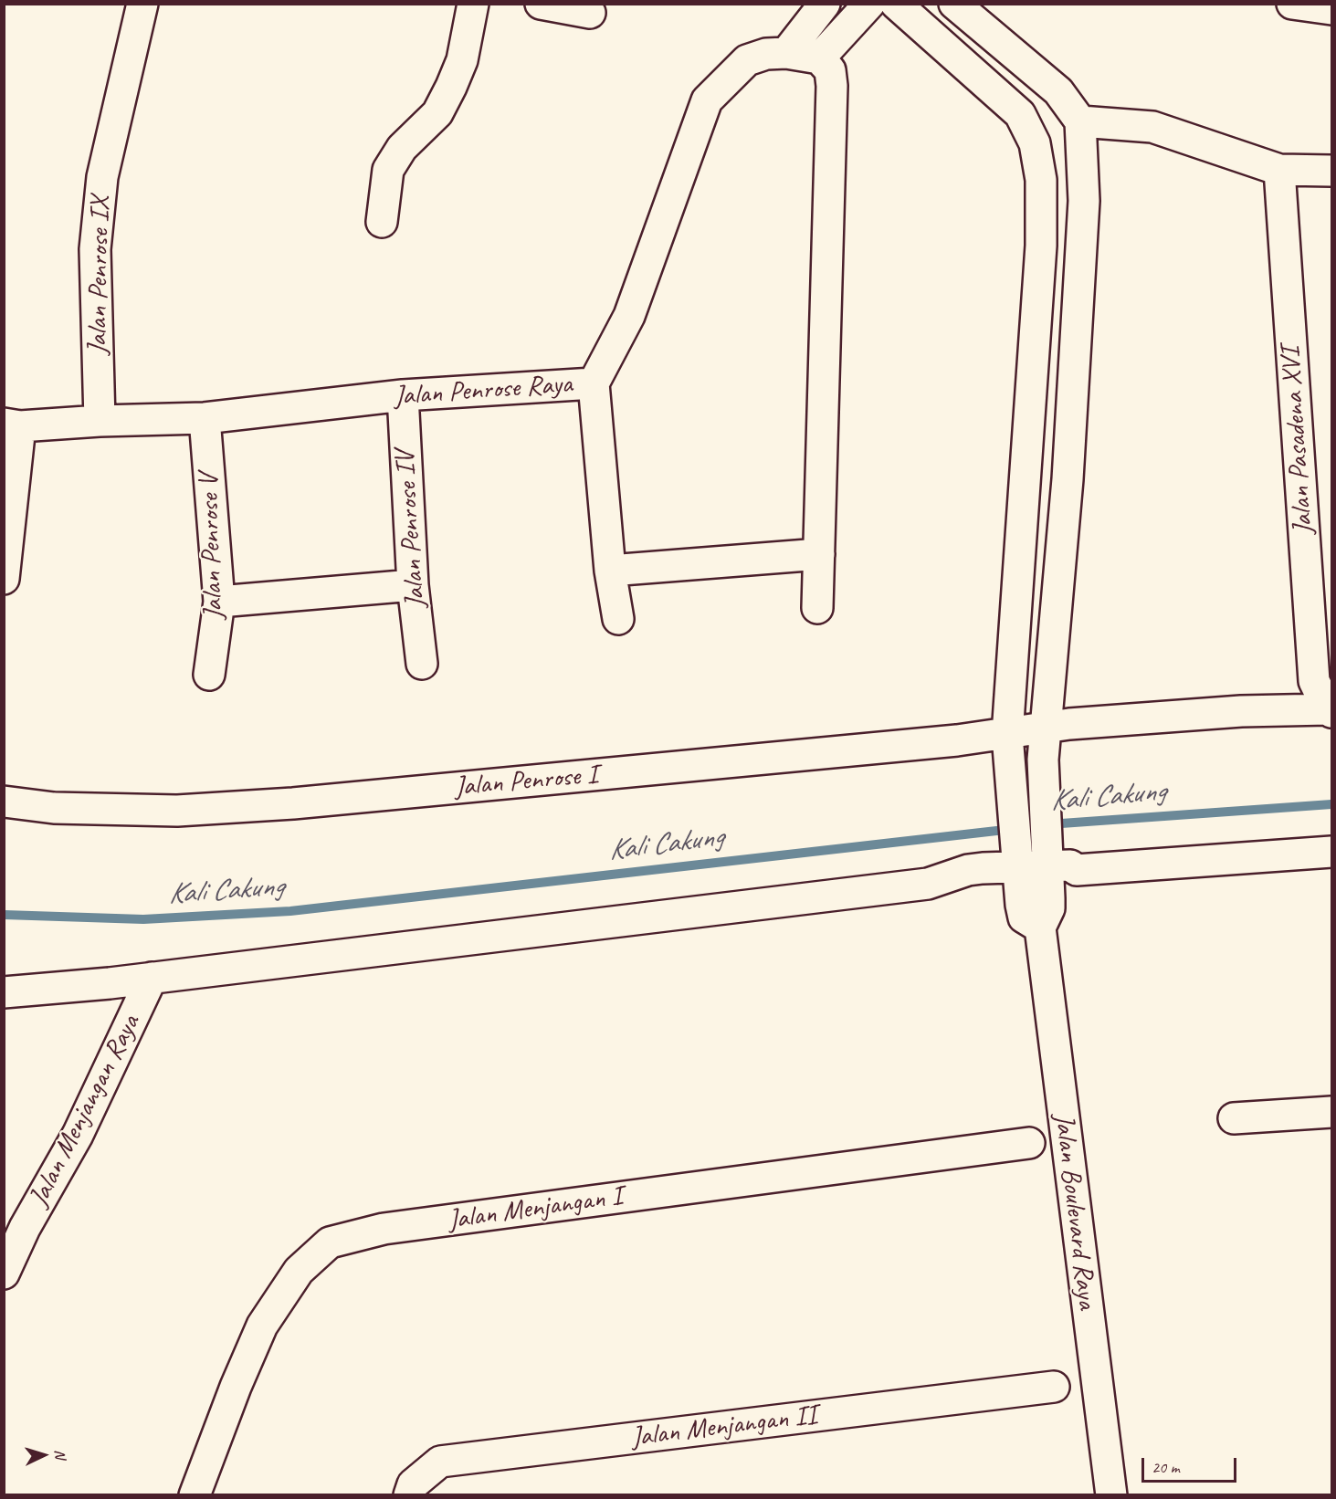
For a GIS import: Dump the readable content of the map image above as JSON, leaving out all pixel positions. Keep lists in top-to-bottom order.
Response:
{
  "streets": {
    "street": [
      "Jalan Penrose IX",
      "Jalan Penrose Raya",
      "Jalan Pasadena XVI",
      "Jalan Penrose IV",
      "Jalan Penrose V",
      "Jalan Penrose I",
      "Jalan Menjangan Raya",
      "Jalan Menjangan I",
      "Jalan Boulevard Raya",
      "Jalan Menjangan II"
    ]
  },
  "crossings": [
    ["Jalan Penrose IX", "Jalan Penrose Raya"],
    ["Jalan Penrose Raya", "Jalan Penrose IV"],
    ["Jalan Penrose Raya", "Jalan Penrose V"],
    ["Jalan Pasadena XVI", "Jalan Penrose I"]
  ],
  "water": ["Kali Cakung"],
  "scale_bar": "20 m",
  "north": "right"
}
